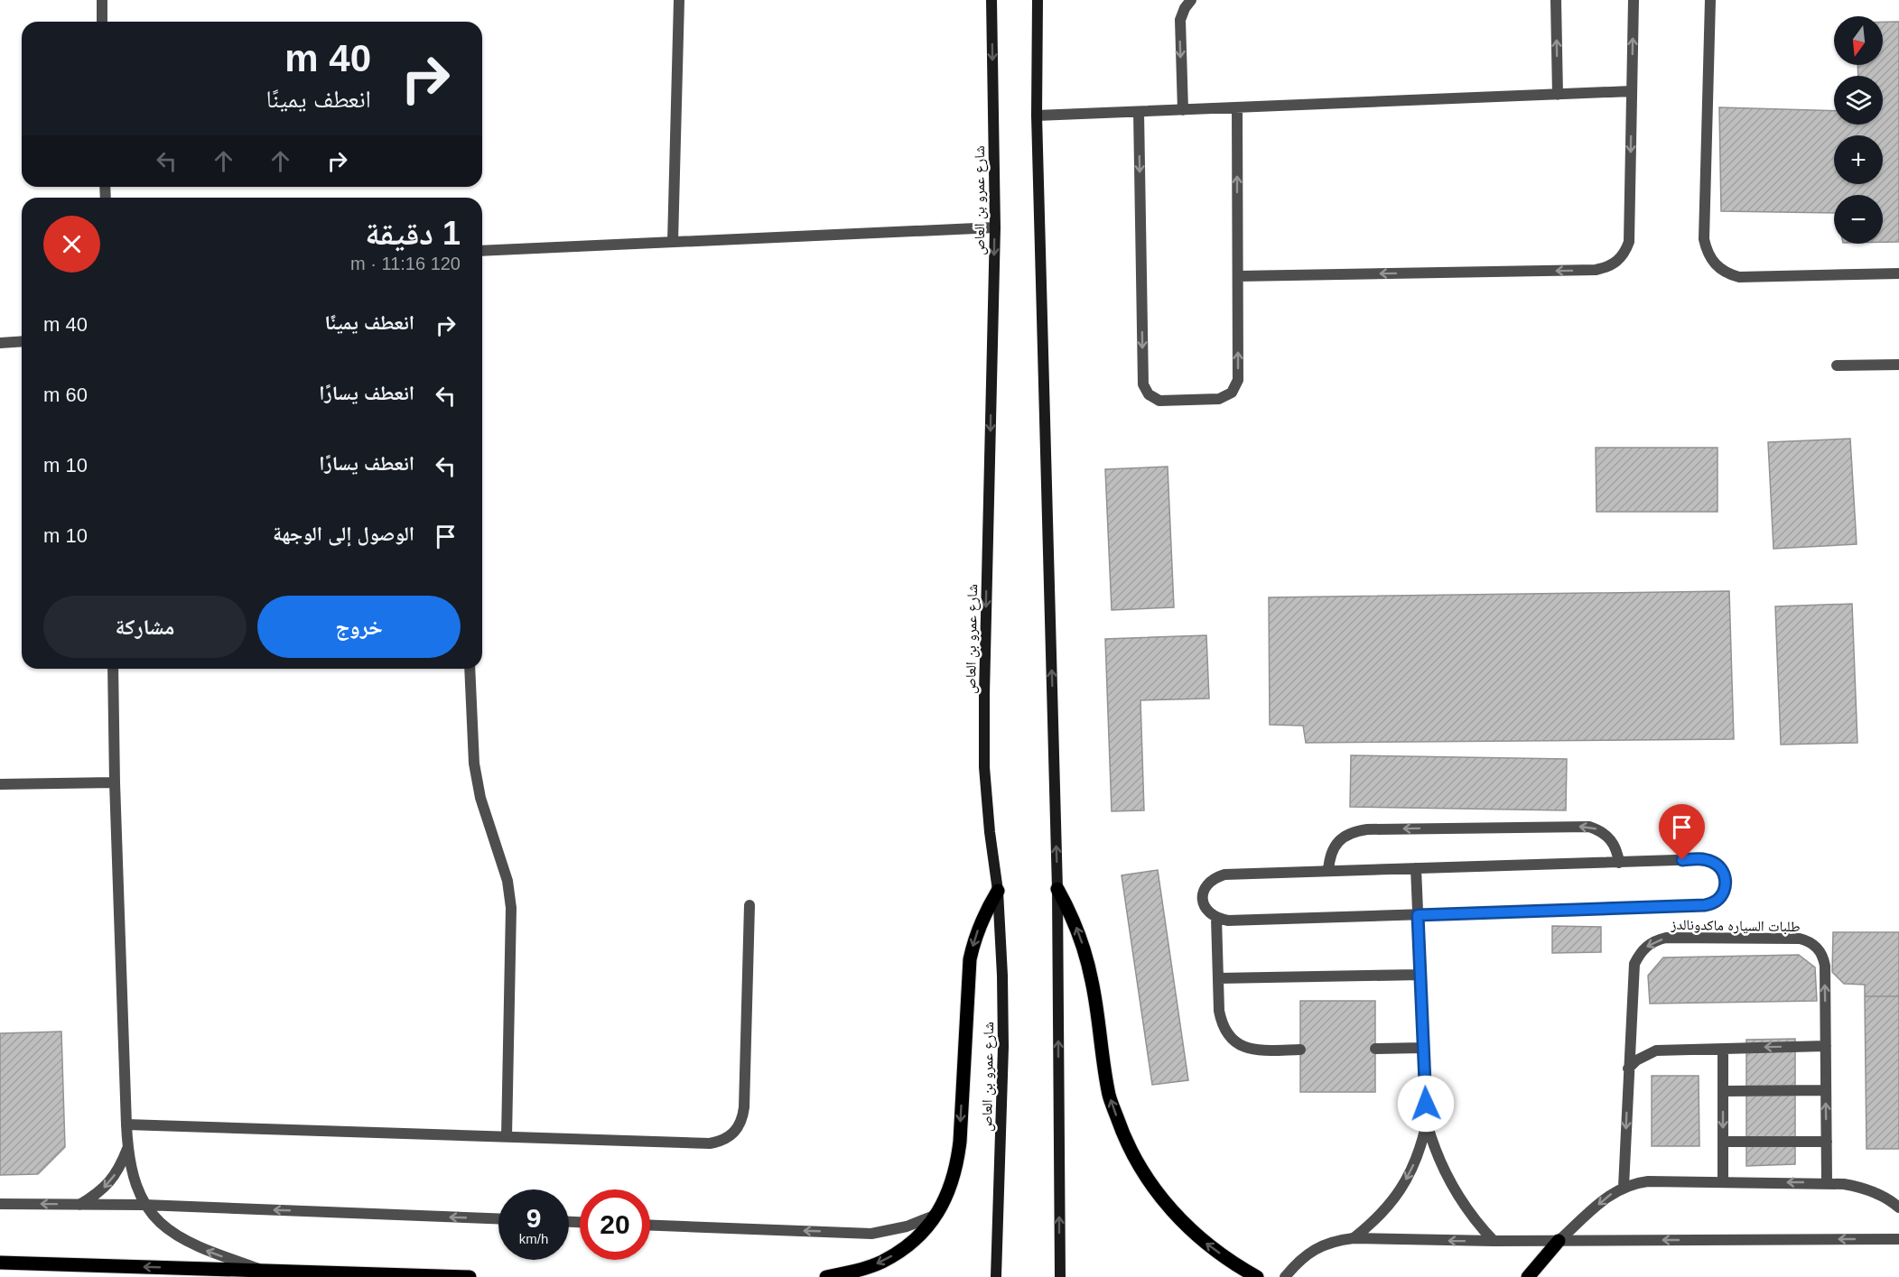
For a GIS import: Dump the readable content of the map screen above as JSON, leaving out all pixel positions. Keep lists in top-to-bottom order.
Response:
{
  "streets": {
    "main road": ["شارع عمرو بن العاص"],
    "street": ["طلبات السياره ماكدونالدز"]
  },
  "north": "bottom",
  "page": {
    "map_buttons": ["+", "−"],
    "turn": ["40 m", "انعطف يمينًا"],
    "heading": ["1 دقيقة", "120 m · 11:16"],
    "list": [
      {
        "name": "انعطف يمينًا",
        "value": "40 m"
      },
      {
        "name": "انعطف يسارًا",
        "value": "60 m"
      },
      {
        "name": "انعطف يسارًا",
        "value": "10 m"
      },
      {
        "name": "الوصول إلى الوجهة",
        "value": "10 m"
      }
    ],
    "buttons": ["خروج", "مشاركة"],
    "speed": "9 km/h",
    "limit": "20"
  }
}
